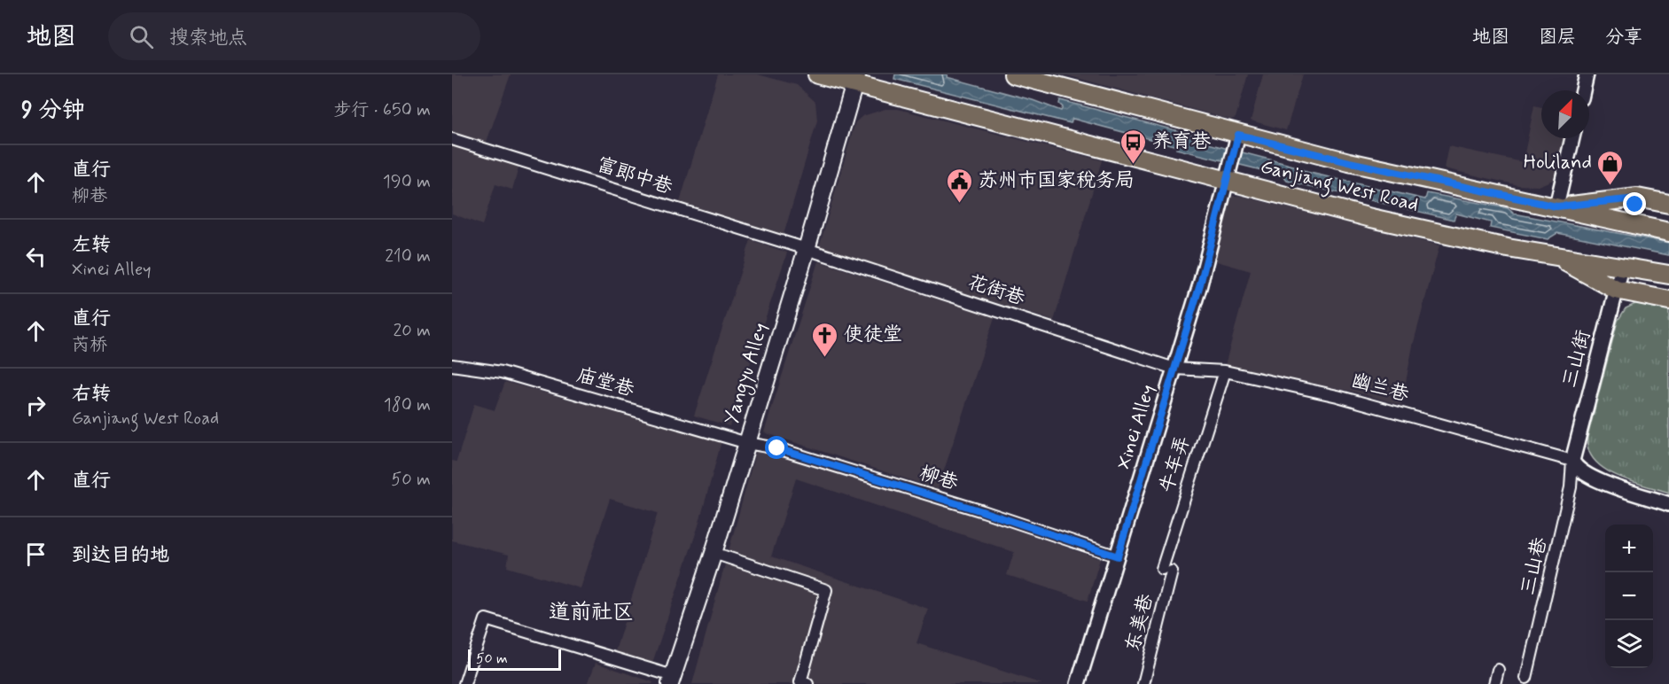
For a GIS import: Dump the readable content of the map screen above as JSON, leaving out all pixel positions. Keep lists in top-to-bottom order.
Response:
{
  "streets": {
    "main road": ["Ganjiang West Road", "Yangyu Alley"],
    "street": [
      "富郎中巷",
      "花街巷",
      "三山街",
      "庙堂巷",
      "幽兰巷",
      "Xinei Alley",
      "牛车弄",
      "柳巷",
      "三山巷",
      "东美巷"
    ]
  },
  "crossings": [
    ["富郎中巷", "花街巷"],
    ["富郎中巷", "Yangyu Alley"],
    ["Ganjiang West Road", "三山街"],
    ["Ganjiang West Road", "Yangyu Alley"],
    ["Ganjiang West Road", "Xinei Alley"],
    ["花街巷", "Yangyu Alley"],
    ["花街巷", "幽兰巷"],
    ["花街巷", "Xinei Alley"],
    ["三山街", "幽兰巷"],
    ["三山街", "三山巷"],
    ["Yangyu Alley", "庙堂巷"],
    ["Yangyu Alley", "柳巷"],
    ["庙堂巷", "柳巷"],
    ["幽兰巷", "Xinei Alley"],
    ["幽兰巷", "牛车弄"],
    ["幽兰巷", "三山巷"],
    ["Xinei Alley", "柳巷"],
    ["牛车弄", "东美巷"]
  ],
  "districts": ["道前社区"],
  "places": {
    "bus stop": ["养育巷"],
    "shop": ["Holiland"],
    "public building": ["苏州市国家税务局"],
    "church": ["使徒堂"]
  },
  "scale_bar": "50 m",
  "north": "top right",
  "page": {
    "header": "地图",
    "search": "搜索地点",
    "nav": ["地图", "图层", "分享"],
    "heading": ["9 分钟", "步行 · 650 m"],
    "list": [
      ["直行", "柳巷", "190 m"],
      ["左转", "Xinei Alley", "210 m"],
      ["直行", "芮桥", "20 m"],
      ["右转", "Ganjiang West Road", "180 m"],
      ["直行", "50 m"],
      "到达目的地"
    ],
    "map_buttons": ["+", "−"],
    "scale": "50 m"
  }
}
